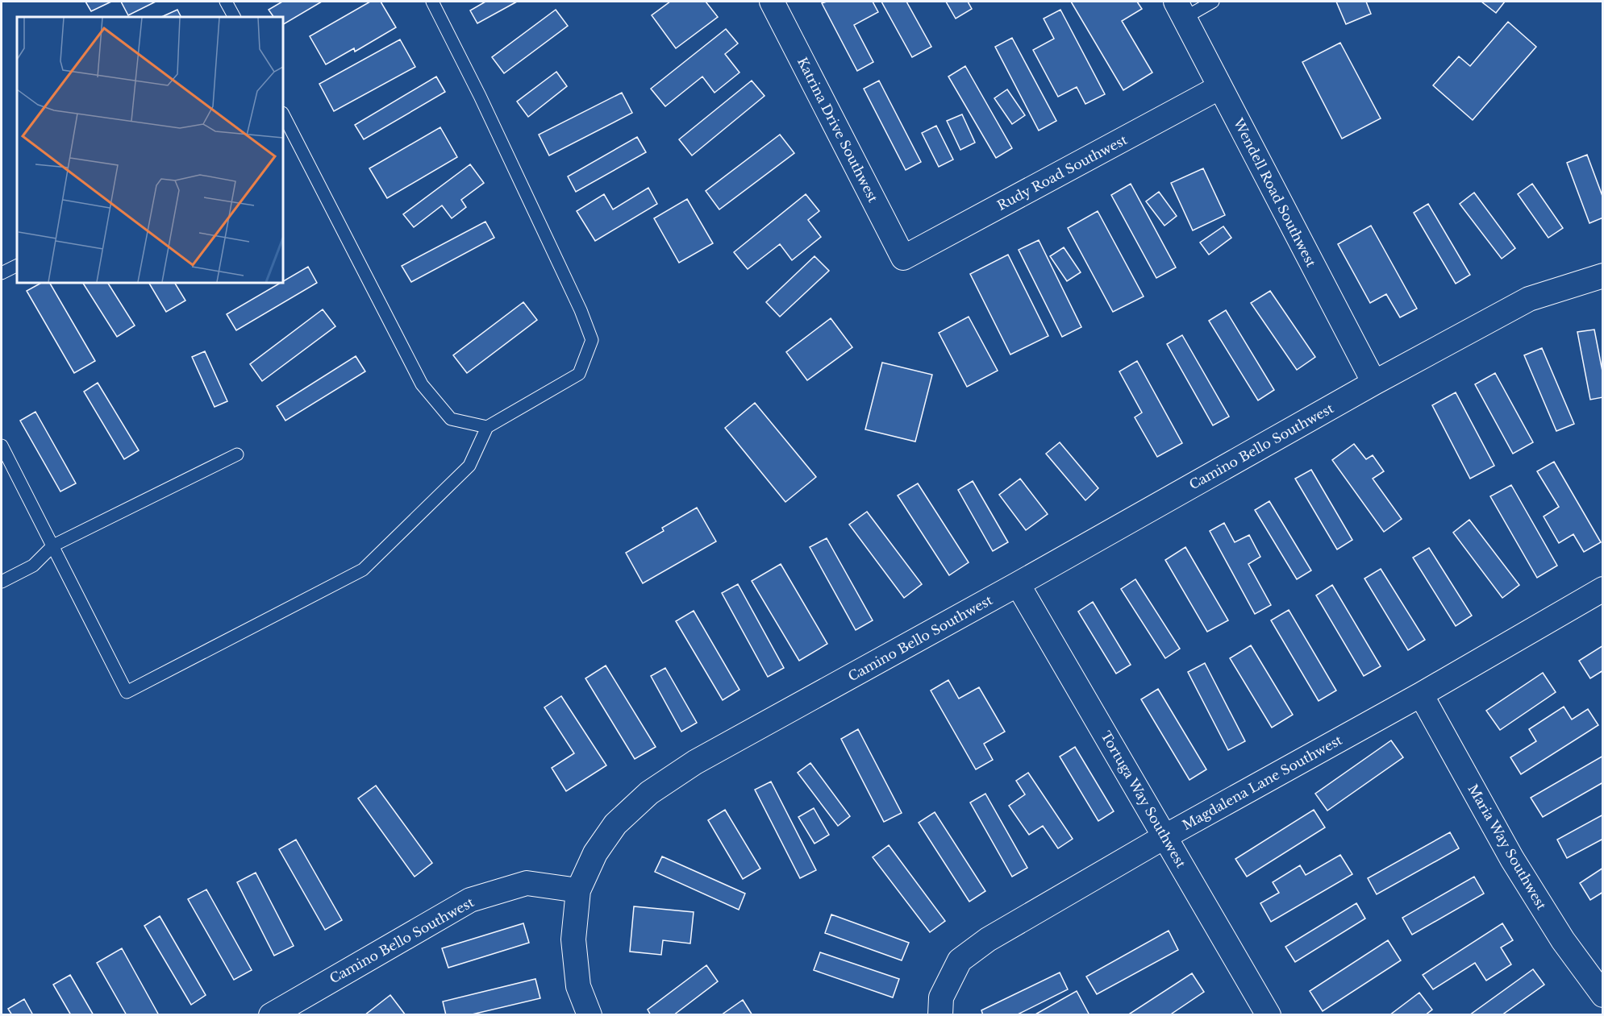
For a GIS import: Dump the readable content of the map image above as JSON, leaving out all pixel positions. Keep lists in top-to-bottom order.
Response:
{
  "streets": {
    "street": [
      "Katrina Drive Southwest",
      "Rudy Road Southwest",
      "Wendell Road Southwest",
      "Camino Bello Southwest",
      "Magdalena Lane Southwest",
      "Tortuga Way Southwest",
      "Maria Way Southwest"
    ]
  },
  "crossings": [
    ["Katrina Drive Southwest", "Rudy Road Southwest"],
    ["Rudy Road Southwest", "Wendell Road Southwest"],
    ["Wendell Road Southwest", "Camino Bello Southwest"],
    ["Camino Bello Southwest", "Tortuga Way Southwest"],
    ["Magdalena Lane Southwest", "Tortuga Way Southwest"],
    ["Magdalena Lane Southwest", "Maria Way Southwest"]
  ]
}
